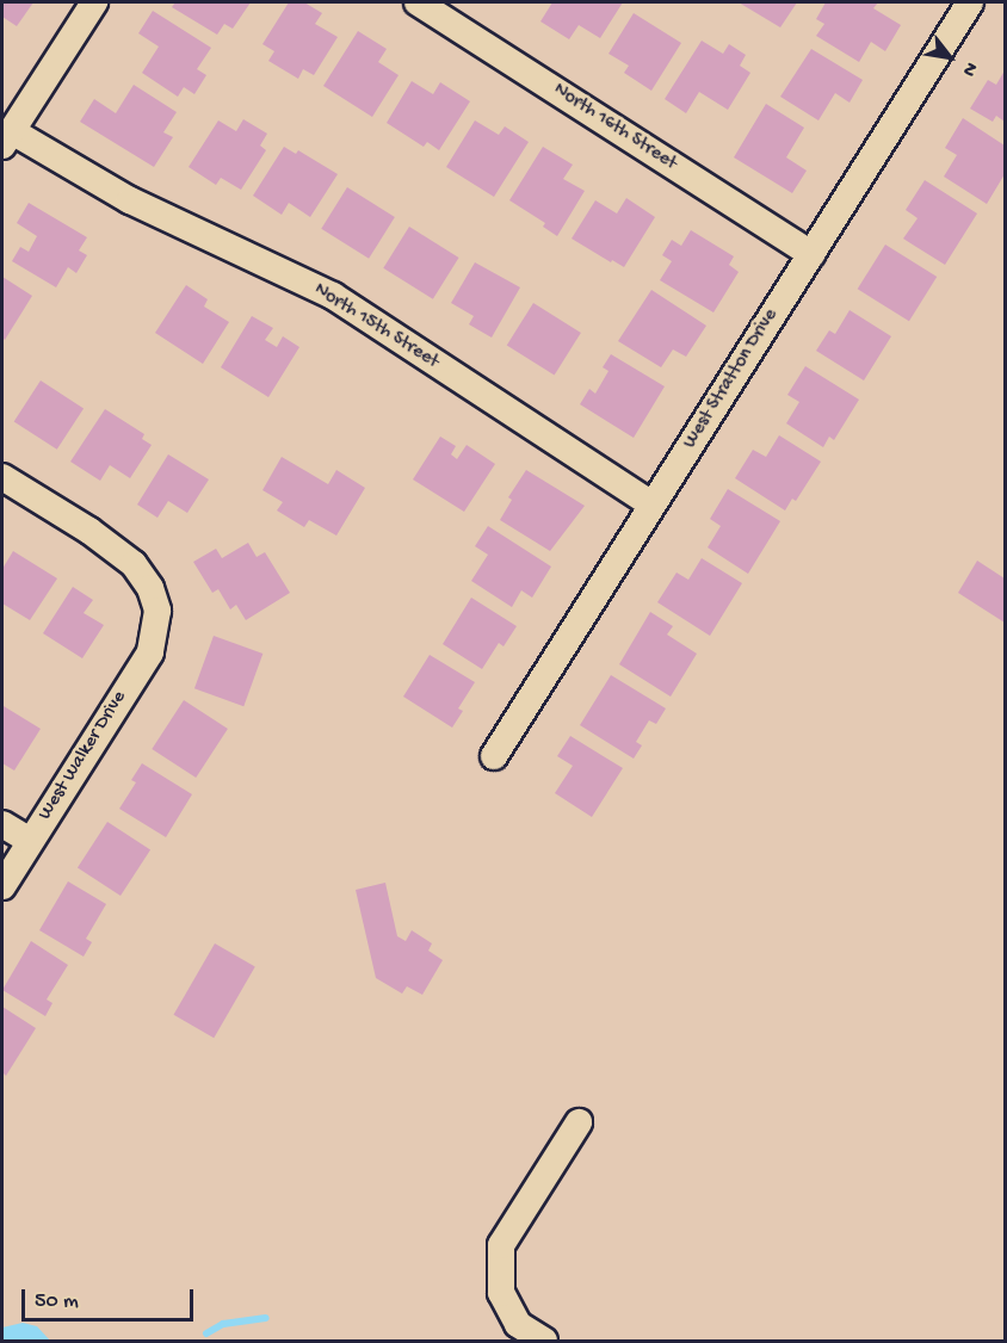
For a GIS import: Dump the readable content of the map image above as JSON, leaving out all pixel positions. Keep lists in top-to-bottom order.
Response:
{
  "streets": {
    "street": [
      "North 16th Street",
      "North 15th Street",
      "West Stratton Drive",
      "West Walker Drive"
    ]
  },
  "crossings": [
    ["North 16th Street", "West Stratton Drive"],
    ["North 15th Street", "West Stratton Drive"]
  ],
  "scale_bar": "50 m",
  "north": "bottom right"
}
